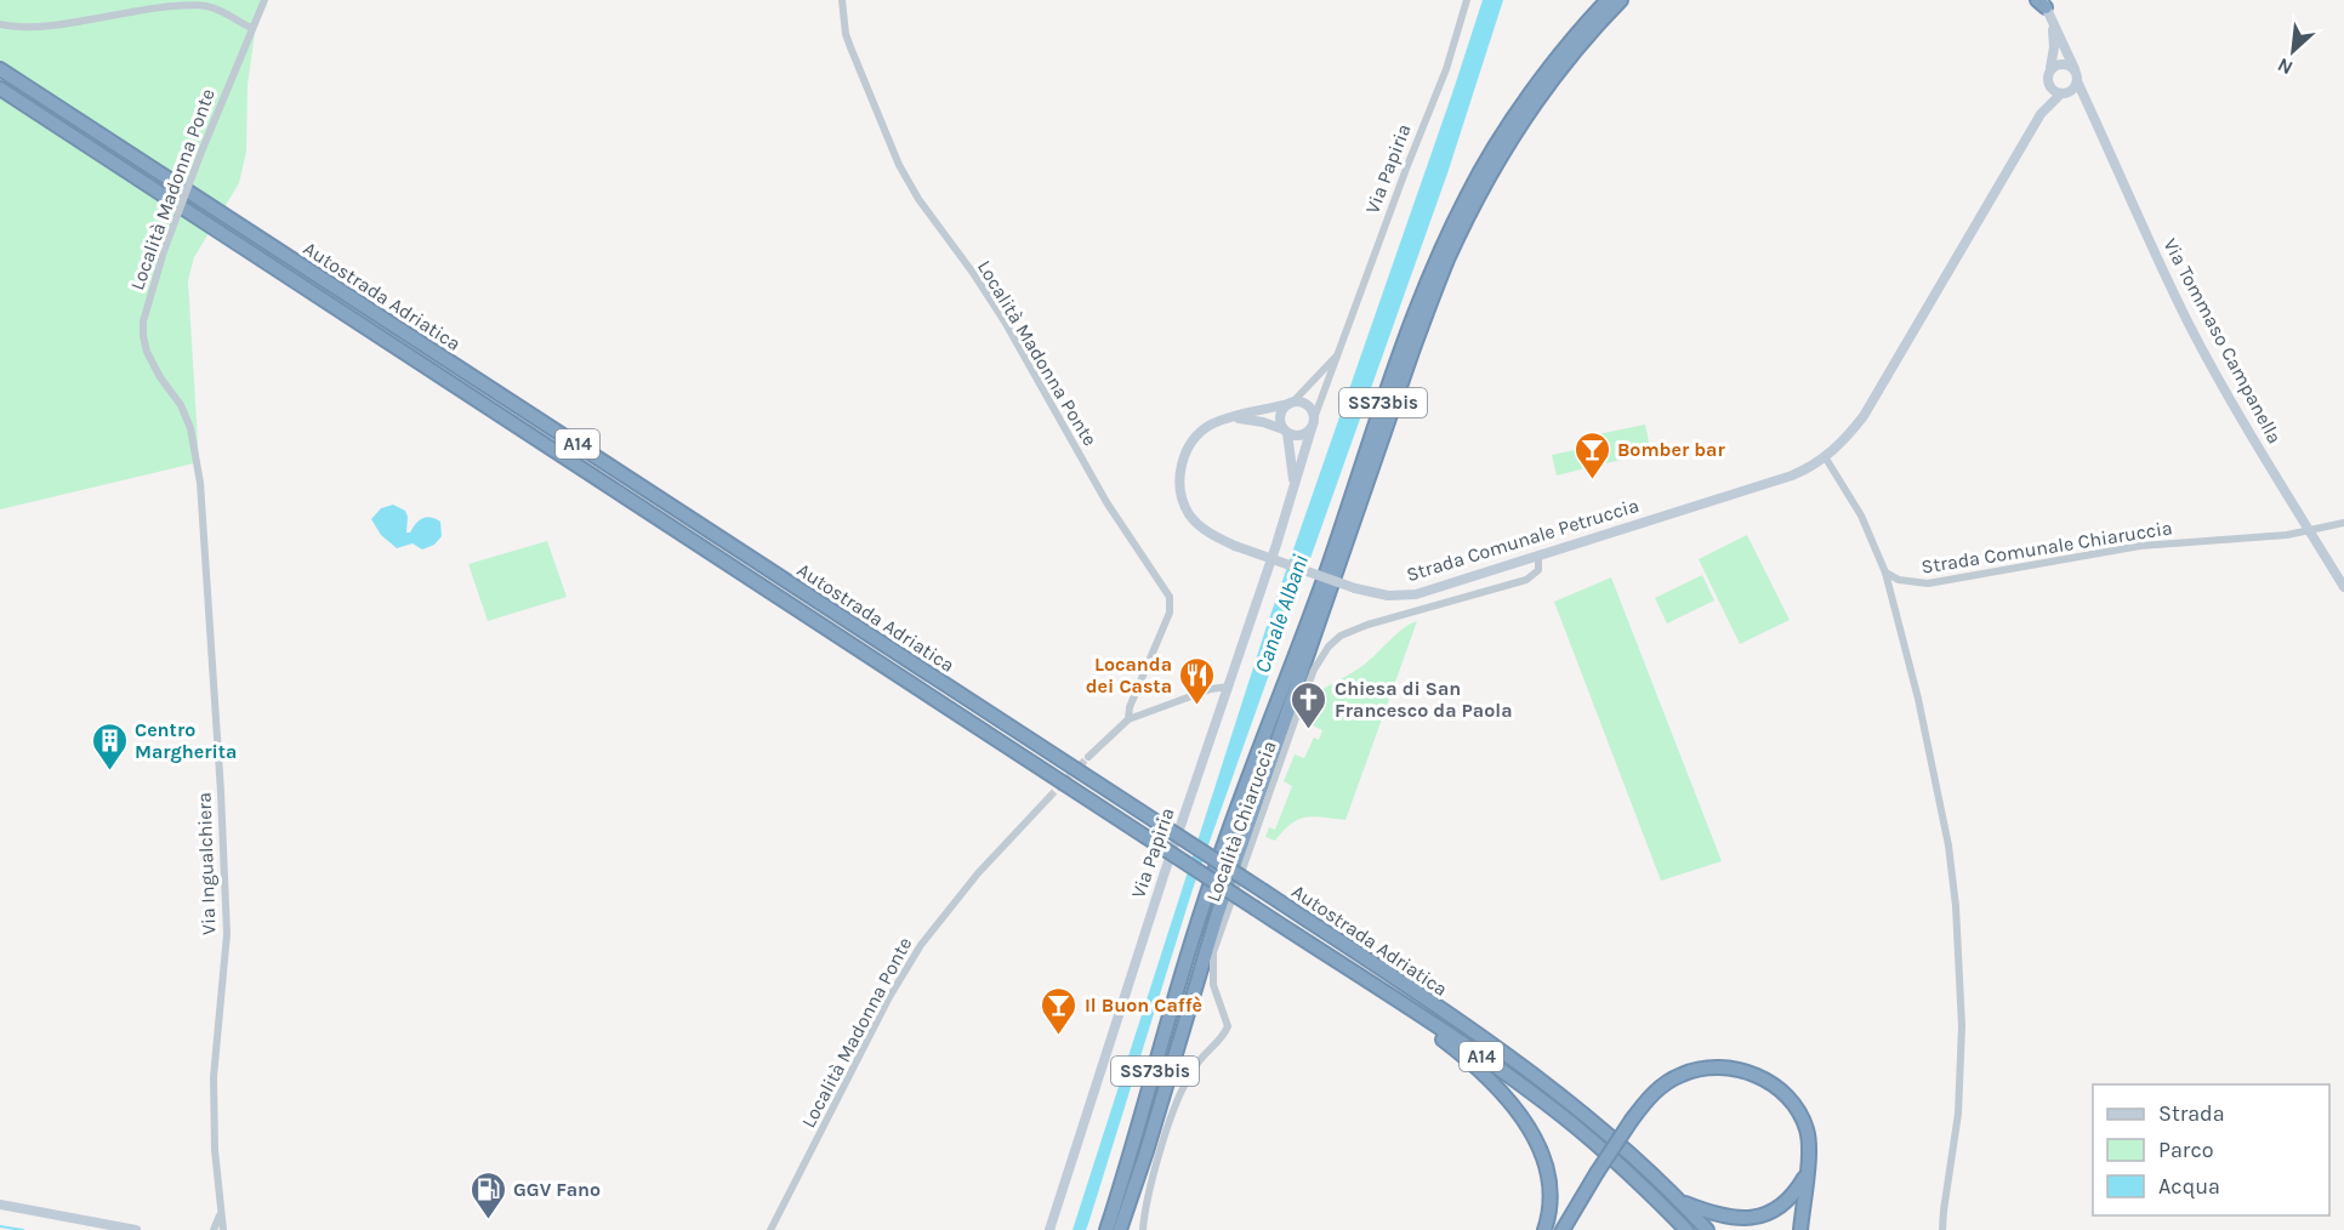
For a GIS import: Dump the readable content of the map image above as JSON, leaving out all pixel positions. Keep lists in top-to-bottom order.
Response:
{
  "streets": {
    "highway": ["Autostrada Adriatica", "SS73bis", "A14"],
    "street": [
      "Via Papiria",
      "Località Madonna Ponte",
      "Via Tommaso Campanella",
      "Strada Comunale Petruccia",
      "Strada Comunale Chiaruccia",
      "Località Chiaruccia",
      "Via Ingualchiera"
    ]
  },
  "crossings": [
    ["Via Papiria", "Località Madonna Ponte"],
    ["Via Papiria", "Strada Comunale Petruccia"],
    ["Località Madonna Ponte", "Via Ingualchiera"],
    ["Autostrada Adriatica", "A14"],
    ["Via Tommaso Campanella", "Strada Comunale Petruccia"],
    ["Via Tommaso Campanella", "Strada Comunale Chiaruccia"],
    ["Strada Comunale Petruccia", "Località Chiaruccia"]
  ],
  "water": ["Canale Albani"],
  "places": {
    "bar": ["Bomber bar", "Il Buon Caffè"],
    "restaurant": ["Locanda dei Casta"],
    "church": ["Chiesa di San Francesco da Paola"],
    "building": ["Centro Margherita"],
    "fuel station": ["GGV Fano"]
  },
  "legend": ["Strada", "Parco", "Acqua"],
  "north": "bottom left"
}
